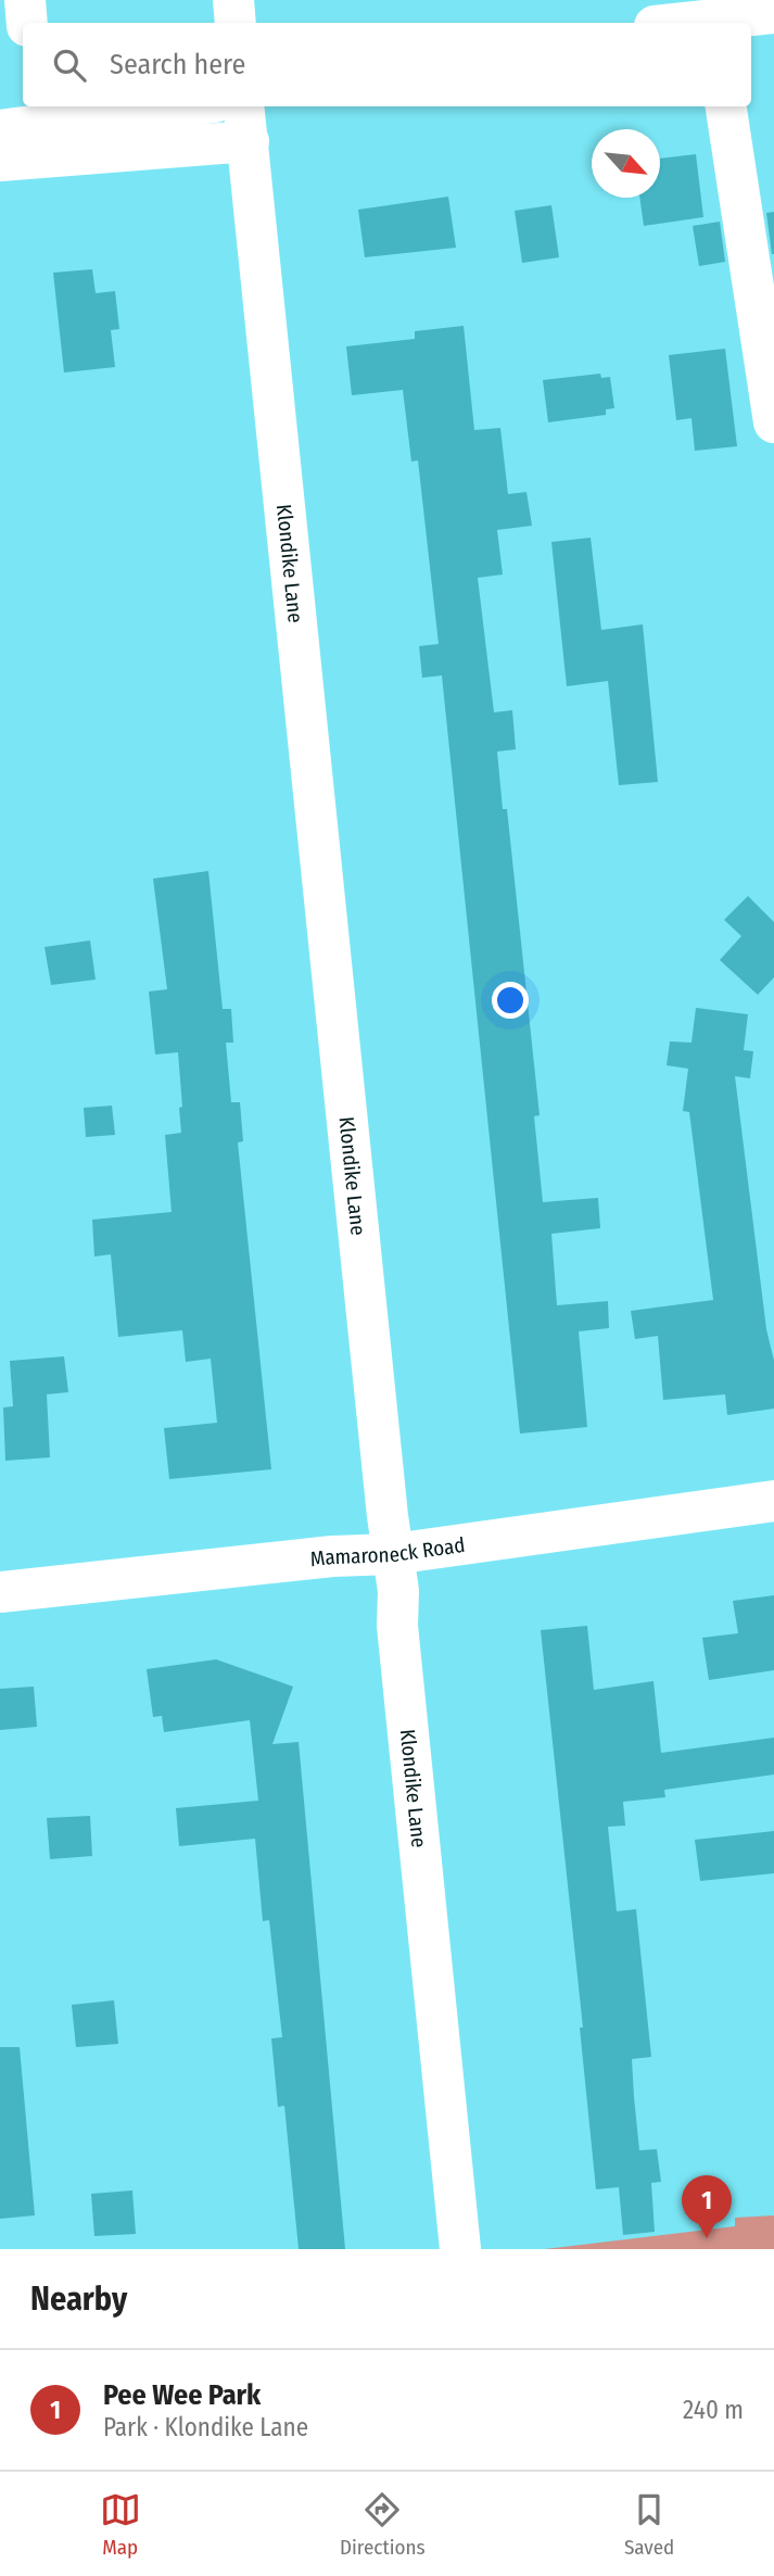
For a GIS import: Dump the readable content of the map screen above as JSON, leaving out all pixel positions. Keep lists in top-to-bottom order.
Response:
{
  "streets": {
    "street": ["Klondike Lane", "Mamaroneck Road"]
  },
  "crossings": [
    ["Klondike Lane", "Mamaroneck Road"]
  ],
  "north": "bottom right",
  "page": {
    "search": "Search here",
    "pins": "1",
    "heading": "Nearby",
    "list": [
      {
        "mark": "1",
        "name": "Pee Wee Park",
        "note": "Park · Klondike Lane",
        "value": "240 m"
      }
    ],
    "nav": ["Map", "Directions", "Saved"]
  }
}
